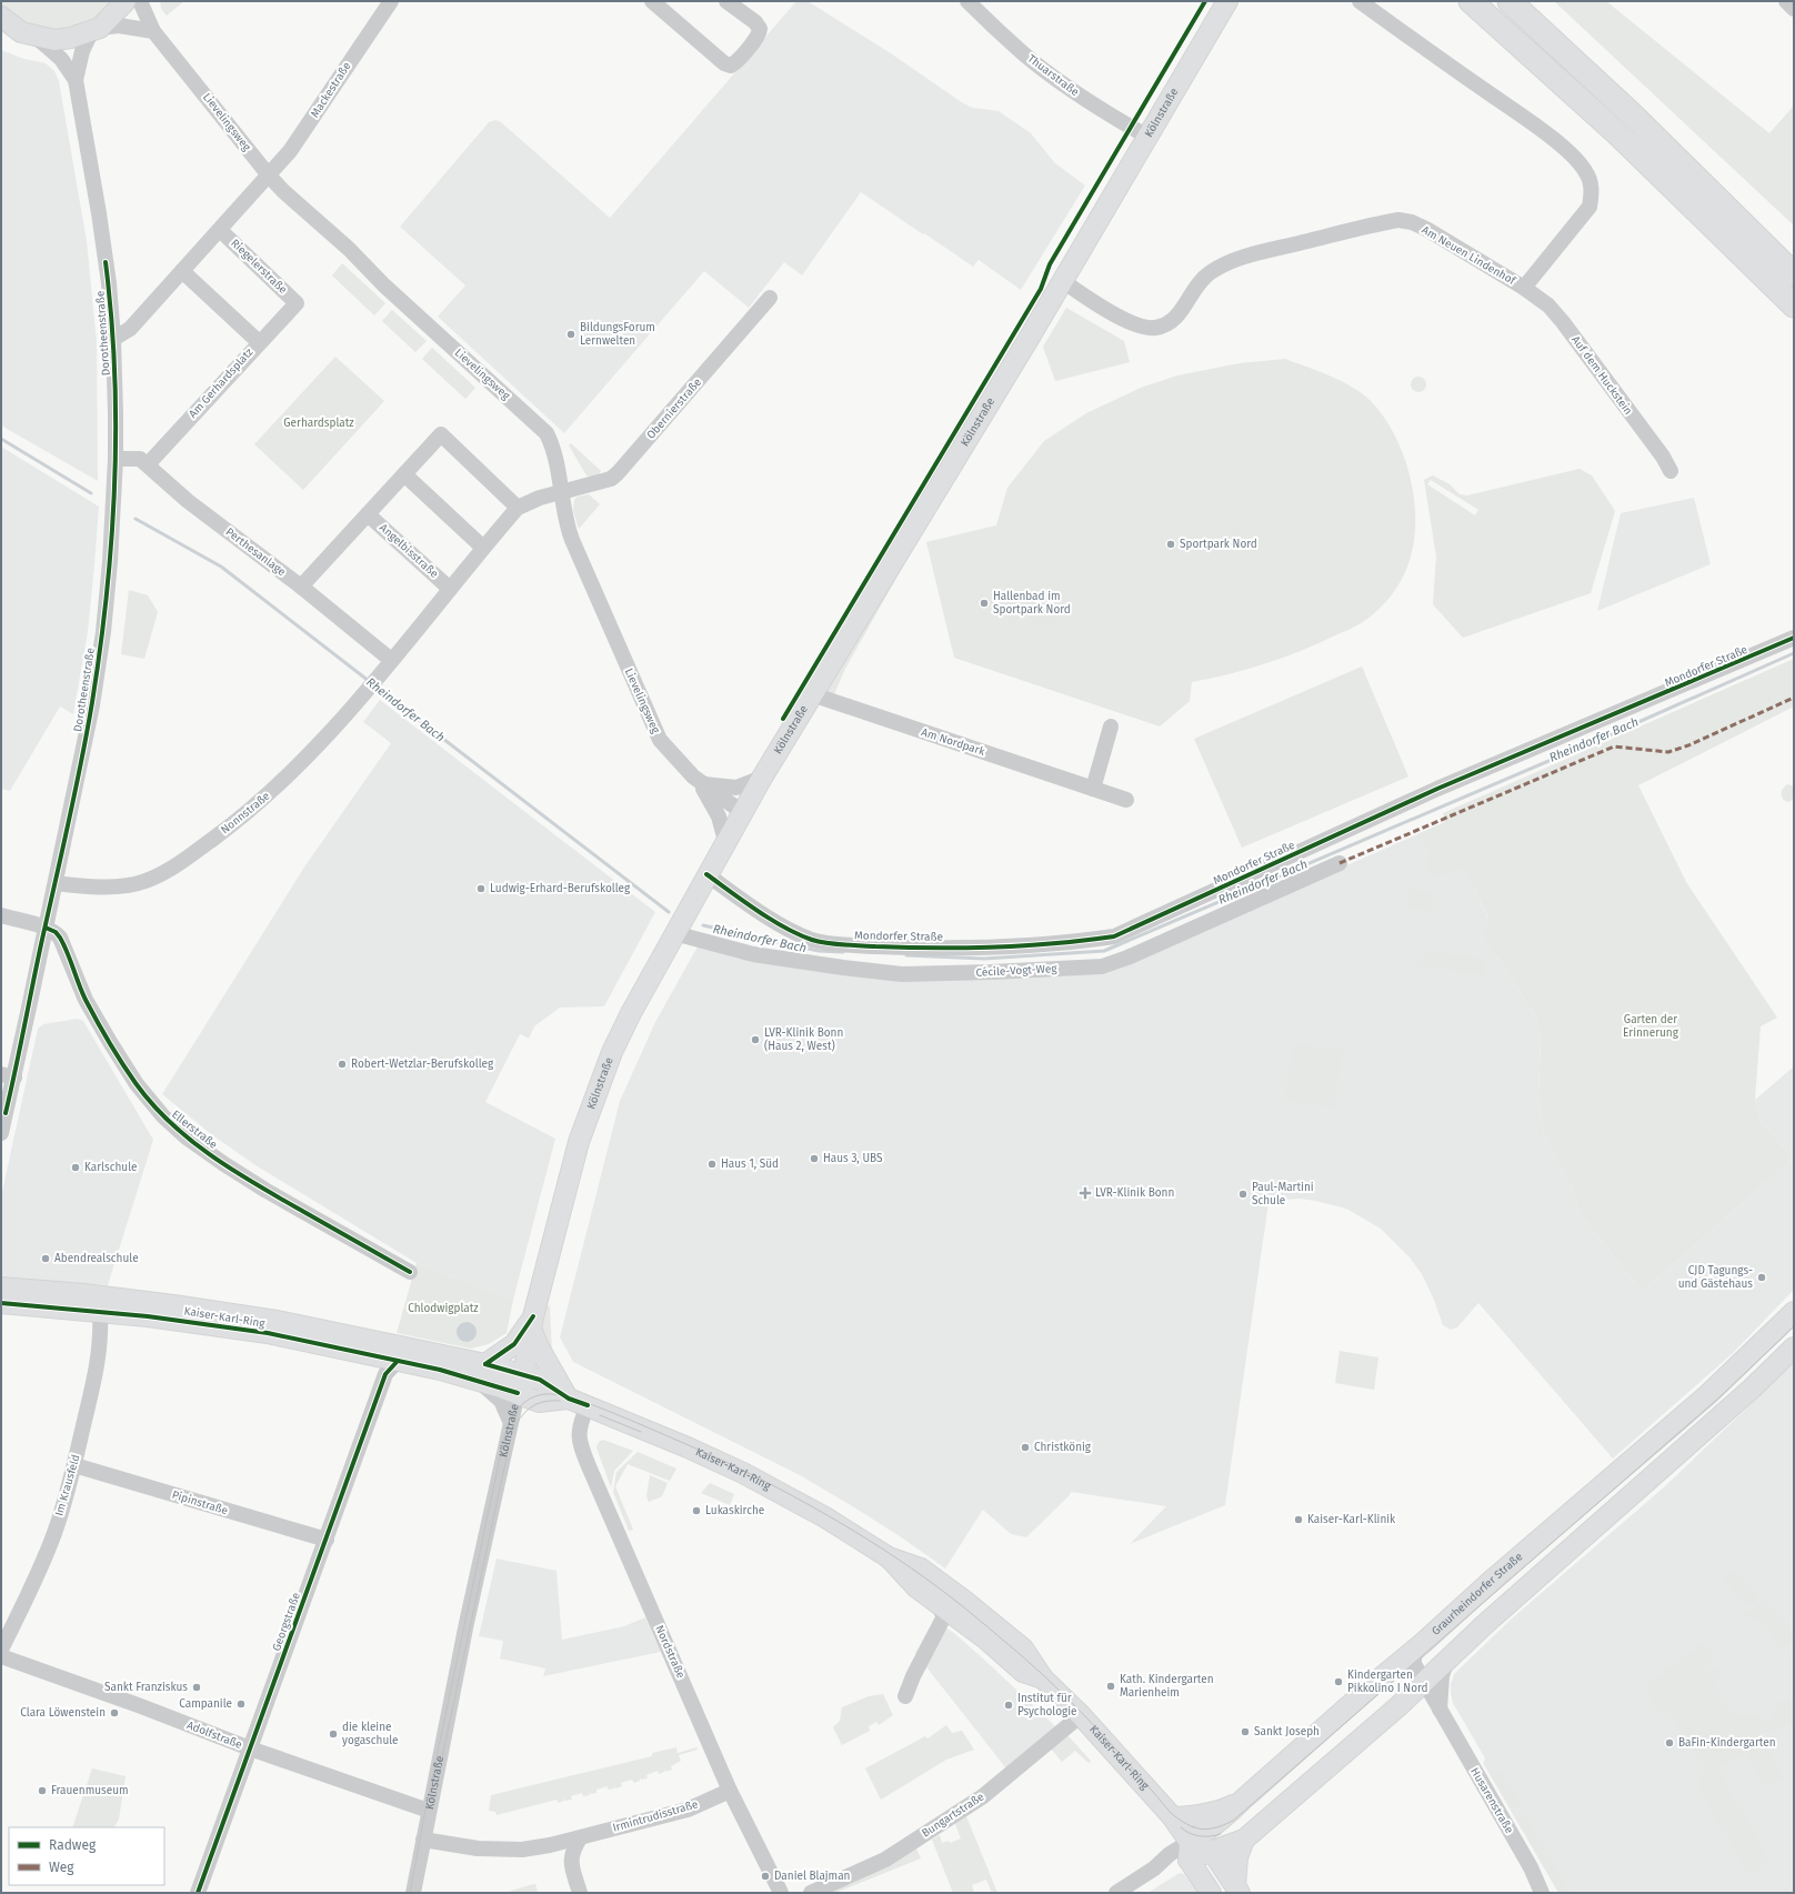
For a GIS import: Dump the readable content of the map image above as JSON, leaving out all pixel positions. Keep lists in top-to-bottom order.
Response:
{
  "streets": {
    "main road": ["Kölnstraße", "Kaiser-Karl-Ring", "Graurheindorfer Straße"],
    "street": [
      "Thuarstraße",
      "Mackestraße",
      "Lievelingsweg",
      "Am Neuen Lindenhof",
      "Riegelerstraße",
      "Dorotheenstraße",
      "Auf dem Huckstein",
      "Am Gerhardsplatz",
      "Obernierstraße",
      "Angelbisstraße",
      "Perthesanlage",
      "Mondorfer Straße",
      "Am Nordpark",
      "Nonnstraße",
      "Cécile-Vogt-Weg",
      "Ellerstraße",
      "Im Krausfeld",
      "Pipinstraße",
      "Georgstraße",
      "Nordstraße",
      "Adolfstraße",
      "Husarenstraße",
      "Bungartstraße",
      "Irmintrudisstraße"
    ]
  },
  "crossings": [
    ["Thuarstraße", "Kölnstraße"],
    ["Mackestraße", "Lievelingsweg"],
    ["Kölnstraße", "Lievelingsweg"],
    ["Kölnstraße", "Am Neuen Lindenhof"],
    ["Kölnstraße", "Mondorfer Straße"],
    ["Kölnstraße", "Am Nordpark"],
    ["Kölnstraße", "Cécile-Vogt-Weg"],
    ["Kölnstraße", "Kaiser-Karl-Ring"],
    ["Kölnstraße", "Adolfstraße"],
    ["Kölnstraße", "Irmintrudisstraße"],
    ["Lievelingsweg", "Obernierstraße"],
    ["Am Neuen Lindenhof", "Auf dem Huckstein"],
    ["Riegelerstraße", "Am Gerhardsplatz"],
    ["Dorotheenstraße", "Perthesanlage"],
    ["Dorotheenstraße", "Nonnstraße"],
    ["Dorotheenstraße", "Ellerstraße"],
    ["Am Gerhardsplatz", "Perthesanlage"],
    ["Perthesanlage", "Nonnstraße"],
    ["Kaiser-Karl-Ring", "Im Krausfeld"],
    ["Kaiser-Karl-Ring", "Graurheindorfer Straße"],
    ["Kaiser-Karl-Ring", "Georgstraße"],
    ["Kaiser-Karl-Ring", "Nordstraße"],
    ["Kaiser-Karl-Ring", "Bungartstraße"],
    ["Im Krausfeld", "Pipinstraße"],
    ["Pipinstraße", "Georgstraße"],
    ["Graurheindorfer Straße", "Husarenstraße"],
    ["Georgstraße", "Adolfstraße"],
    ["Nordstraße", "Irmintrudisstraße"]
  ],
  "water": ["Rheindorfer Bach"],
  "parks": ["Gerhardsplatz", "Garten der Erinnerung", "Chlodwigplatz"],
  "places": {
    "other": [
      "BildungsForum Lernwelten",
      "Sportpark Nord",
      "Hallenbad im Sportpark Nord",
      "Ludwig-Erhard-Berufskolleg",
      "LVR-Klinik Bonn (Haus 2, West)",
      "Robert-Wetzlar-Berufskolleg",
      "Haus 3, UBS",
      "Haus 1, Süd",
      "Karlschule",
      "Paul-Martini Schule",
      "Abendrealschule",
      "CJD Tagungs- und Gästehaus",
      "Christkönig",
      "Lukaskirche",
      "Kaiser-Karl-Klinik",
      "Kindergarten Pikkolino I Nord",
      "Kath. Kindergarten Marienheim",
      "Sankt Franziskus",
      "Campanile",
      "Institut für Psychologie",
      "Clara Löwenstein",
      "Sankt Joseph",
      "die kleine yogaschule",
      "BaFin-Kindergarten",
      "Frauenmuseum",
      "Daniel Blajman"
    ],
    "health": ["LVR-Klinik Bonn"]
  },
  "legend": ["Radweg", "Weg"]
}
